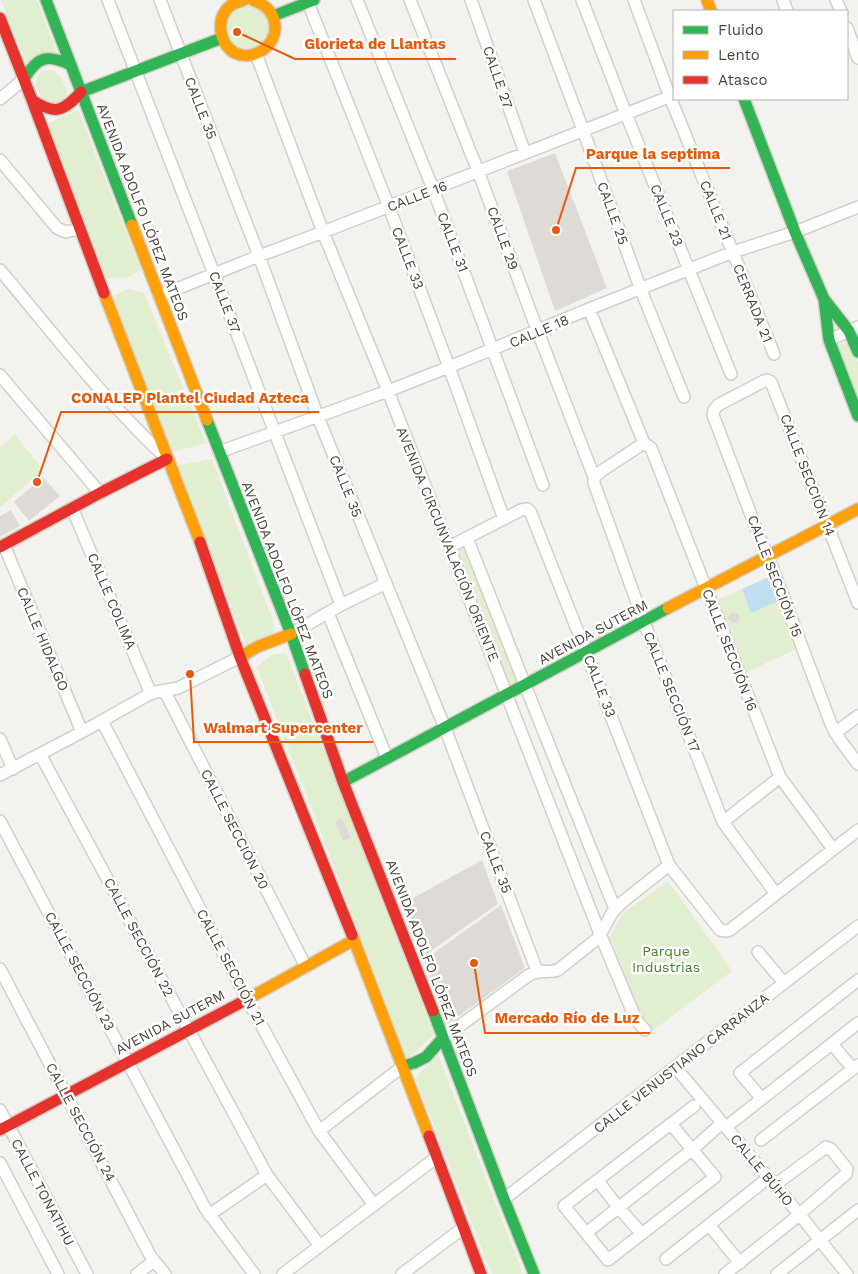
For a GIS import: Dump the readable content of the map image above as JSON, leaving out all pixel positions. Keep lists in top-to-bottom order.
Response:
{
  "streets": {
    "main road": ["AVENIDA ADOLFO LÓPEZ MATEOS", "AVENIDA SUTERM"],
    "street": [
      "CALLE 27",
      "CALLE 35",
      "CALLE 16",
      "CALLE 21",
      "CALLE 25",
      "CALLE 23",
      "CALLE 29",
      "CALLE 31",
      "CALLE 33",
      "CALLE 37",
      "CERRADA 21",
      "CALLE 18",
      "CALLE SECCIÓN 14",
      "AVENIDA CIRCUNVALACIÓN ORIENTE",
      "CALLE SECCIÓN 15",
      "CALLE COLIMA",
      "CALLE HIDALGO",
      "CALLE SECCIÓN 16",
      "CALLE SECCIÓN 17",
      "CALLE SECCIÓN 20",
      "CALLE SECCIÓN 22",
      "CALLE SECCIÓN 21",
      "CALLE SECCIÓN 23",
      "CALLE VENUSTIANO CARRANZA",
      "CALLE SECCIÓN 24",
      "CALLE BÚHO",
      "CALLE TONATIHU"
    ]
  },
  "crossings": [
    ["CALLE 27", "CALLE 16"],
    ["CALLE 35", "CALLE 16"],
    ["CALLE 35", "CALLE 18"],
    ["CALLE 35", "AVENIDA SUTERM"],
    ["CALLE 16", "CALLE 21"],
    ["CALLE 16", "AVENIDA ADOLFO LÓPEZ MATEOS"],
    ["CALLE 16", "CALLE 25"],
    ["CALLE 16", "CALLE 23"],
    ["CALLE 16", "CALLE 29"],
    ["CALLE 16", "CALLE 31"],
    ["CALLE 16", "CALLE 33"],
    ["CALLE 16", "CALLE 37"],
    ["CALLE 16", "AVENIDA CIRCUNVALACIÓN ORIENTE"],
    ["CALLE 21", "CERRADA 21"],
    ["CALLE 21", "CALLE 18"],
    ["AVENIDA ADOLFO LÓPEZ MATEOS", "CALLE 18"],
    ["AVENIDA ADOLFO LÓPEZ MATEOS", "AVENIDA SUTERM"],
    ["AVENIDA ADOLFO LÓPEZ MATEOS", "CALLE VENUSTIANO CARRANZA"],
    ["CALLE 25", "CALLE 18"],
    ["CALLE 23", "CALLE 18"],
    ["CALLE 29", "CALLE 18"],
    ["CALLE 29", "CALLE SECCIÓN 17"],
    ["CALLE 31", "CALLE 18"],
    ["CALLE 33", "CALLE 18"],
    ["CALLE 33", "AVENIDA SUTERM"],
    ["CALLE 33", "CALLE SECCIÓN 17"],
    ["CALLE 37", "CALLE 18"],
    ["CERRADA 21", "CALLE 18"],
    ["CALLE 18", "AVENIDA CIRCUNVALACIÓN ORIENTE"],
    ["CALLE SECCIÓN 14", "CALLE SECCIÓN 15"],
    ["CALLE SECCIÓN 14", "AVENIDA SUTERM"],
    ["AVENIDA CIRCUNVALACIÓN ORIENTE", "AVENIDA SUTERM"],
    ["CALLE SECCIÓN 15", "AVENIDA SUTERM"],
    ["AVENIDA SUTERM", "CALLE SECCIÓN 16"],
    ["AVENIDA SUTERM", "CALLE SECCIÓN 17"],
    ["AVENIDA SUTERM", "CALLE SECCIÓN 20"],
    ["AVENIDA SUTERM", "CALLE SECCIÓN 22"],
    ["AVENIDA SUTERM", "CALLE SECCIÓN 21"],
    ["AVENIDA SUTERM", "CALLE SECCIÓN 23"],
    ["AVENIDA SUTERM", "CALLE SECCIÓN 24"],
    ["AVENIDA SUTERM", "CALLE TONATIHU"],
    ["CALLE VENUSTIANO CARRANZA", "CALLE BÚHO"]
  ],
  "parks": ["Parque Industrias"],
  "places": [
    "Glorieta de Llantas",
    "Parque la septima",
    "CONALEP Plantel Ciudad Azteca",
    "Walmart Supercenter",
    "Mercado Río de Luz"
  ],
  "legend": ["Fluido", "Lento", "Atasco"]
}
